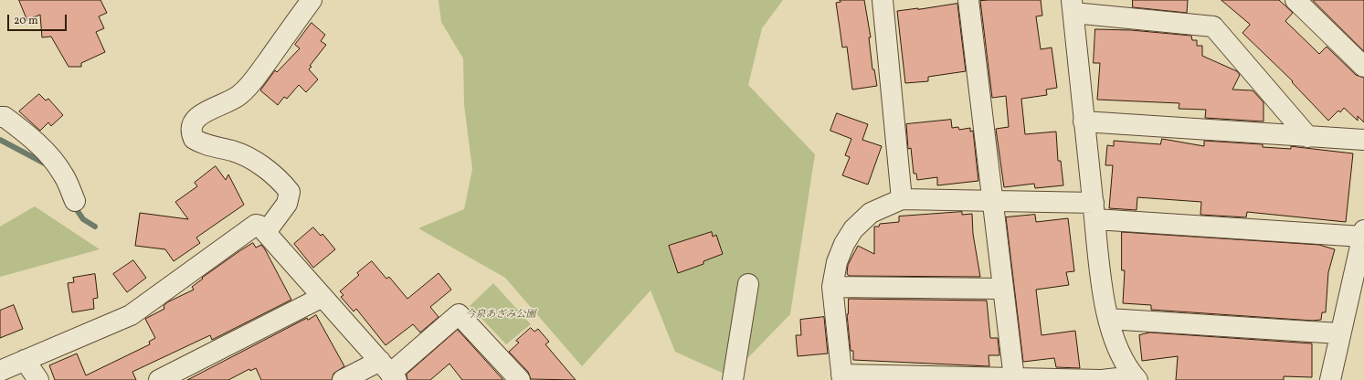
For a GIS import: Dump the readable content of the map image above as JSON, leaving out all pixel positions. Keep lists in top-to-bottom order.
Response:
{
  "parks": ["今泉あざみ公園"],
  "scale_bar": "20 m"
}
